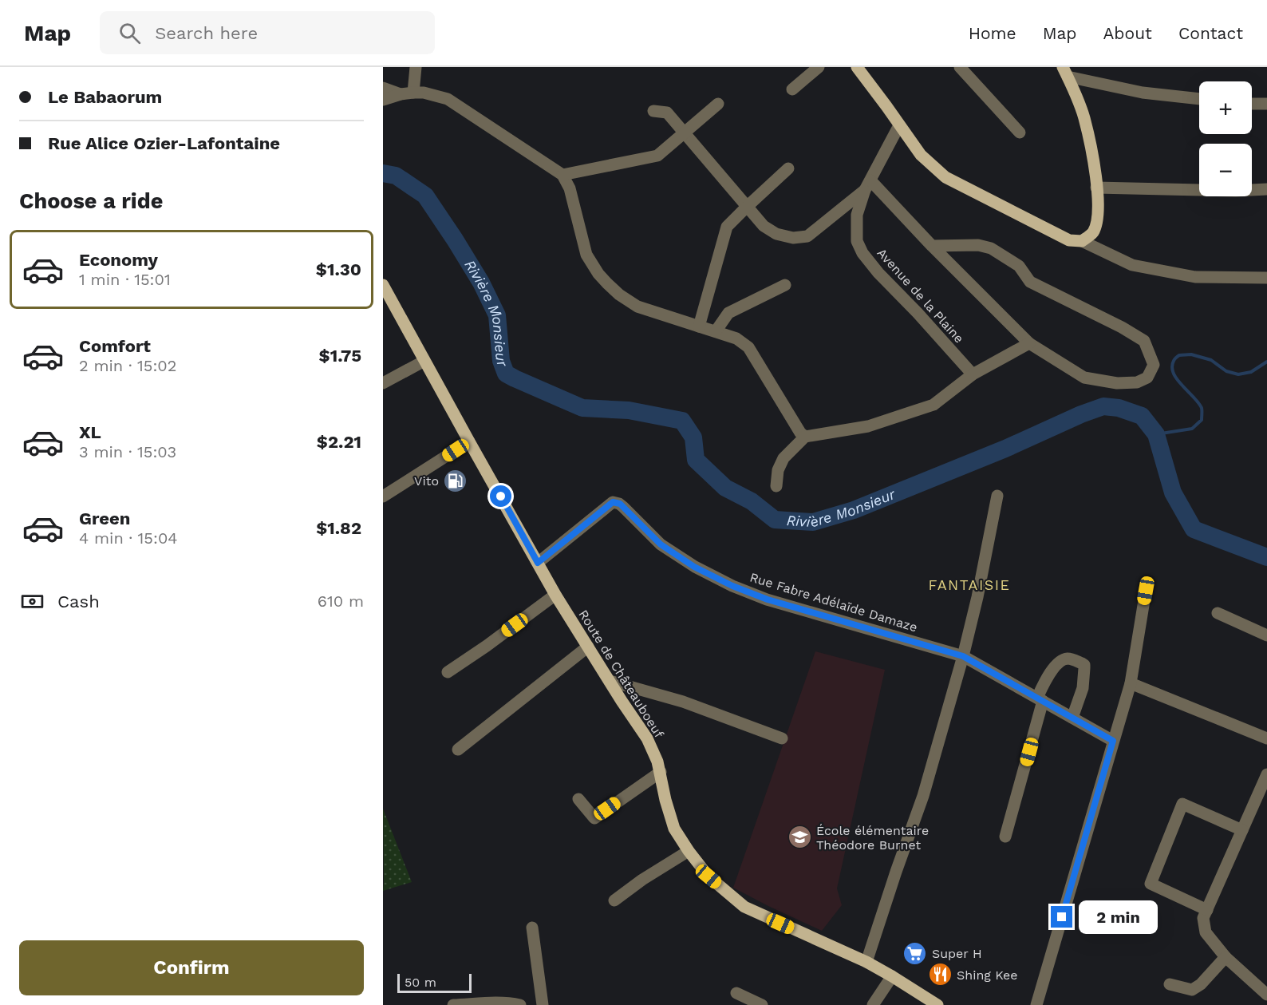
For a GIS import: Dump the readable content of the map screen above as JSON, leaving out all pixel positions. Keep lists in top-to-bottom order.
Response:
{
  "streets": {
    "main road": ["Route de Châteauboeuf"],
    "street": ["Avenue de la Plaine", "Rue Fabre Adélaïde Damaze"]
  },
  "crossings": [
    ["Rue Fabre Adélaïde Damaze", "Route de Châteauboeuf"]
  ],
  "districts": ["FANTAISIE"],
  "water": ["Rivière Monsieur"],
  "places": {
    "fuel station": ["Vito"],
    "school or university": ["École élémentaire Théodore Burnet"],
    "supermarket": ["Super H"],
    "restaurant": ["Shing Kee"]
  },
  "scale_bar": "50 m",
  "page": {
    "header": "Map",
    "search": "Search here",
    "nav": [
      "Home",
      "Map",
      "About",
      "Contact"
    ],
    "banner": ["Le Babaorum", "Rue Alice Ozier-Lafontaine"],
    "map_buttons": ["+", "−"],
    "heading": "Choose a ride",
    "list": [
      {
        "name": "Economy",
        "note": "1 min · 15:01",
        "value": "$1.30"
      },
      {
        "name": "Comfort",
        "note": "2 min · 15:02",
        "value": "$1.75"
      },
      {
        "name": "XL",
        "note": "3 min · 15:03",
        "value": "$2.21"
      },
      {
        "name": "Green",
        "note": "4 min · 15:04",
        "value": "$1.82"
      }
    ],
    "pay": ["Cash", "610 m"],
    "bubble": "2 min",
    "buttons": "Confirm",
    "scale": "50 m"
  }
}
